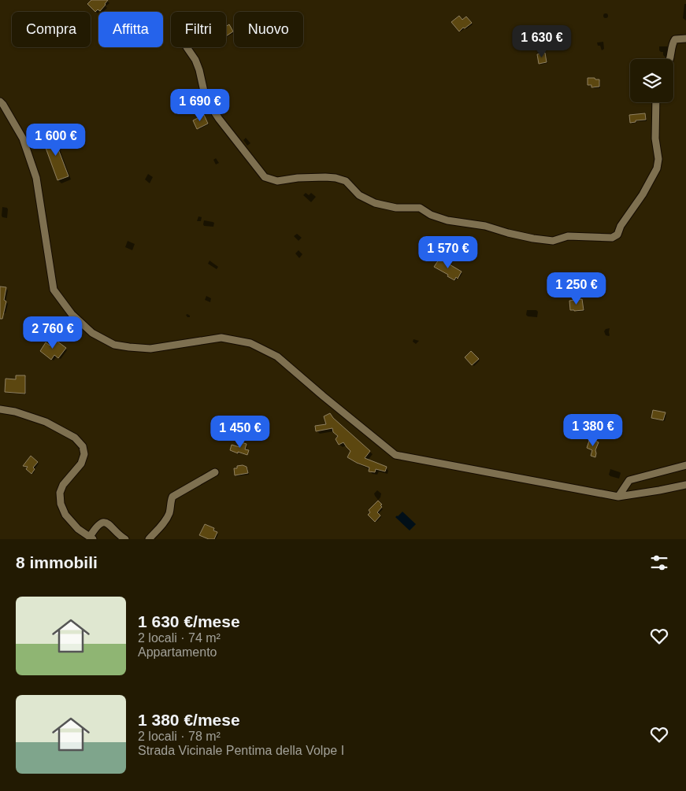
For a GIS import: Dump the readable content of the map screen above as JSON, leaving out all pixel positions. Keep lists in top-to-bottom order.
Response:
{
  "page": {
    "chip": [
      "Compra",
      "Affitta",
      "Filtri",
      "Nuovo"
    ],
    "price": [
      "1 630 €",
      "1 690 €",
      "1 600 €",
      "1 570 €",
      "1 250 €",
      "2 760 €",
      "1 380 €",
      "1 450 €"
    ],
    "heading": "8 immobili",
    "list": [
      {
        "name": "1 630 €/mese",
        "note": "2 locali · 74 m² · Appartamento"
      },
      {
        "name": "1 380 €/mese",
        "note": "2 locali · 78 m² · Strada Vicinale Pentima della Volpe I"
      }
    ]
  }
}
